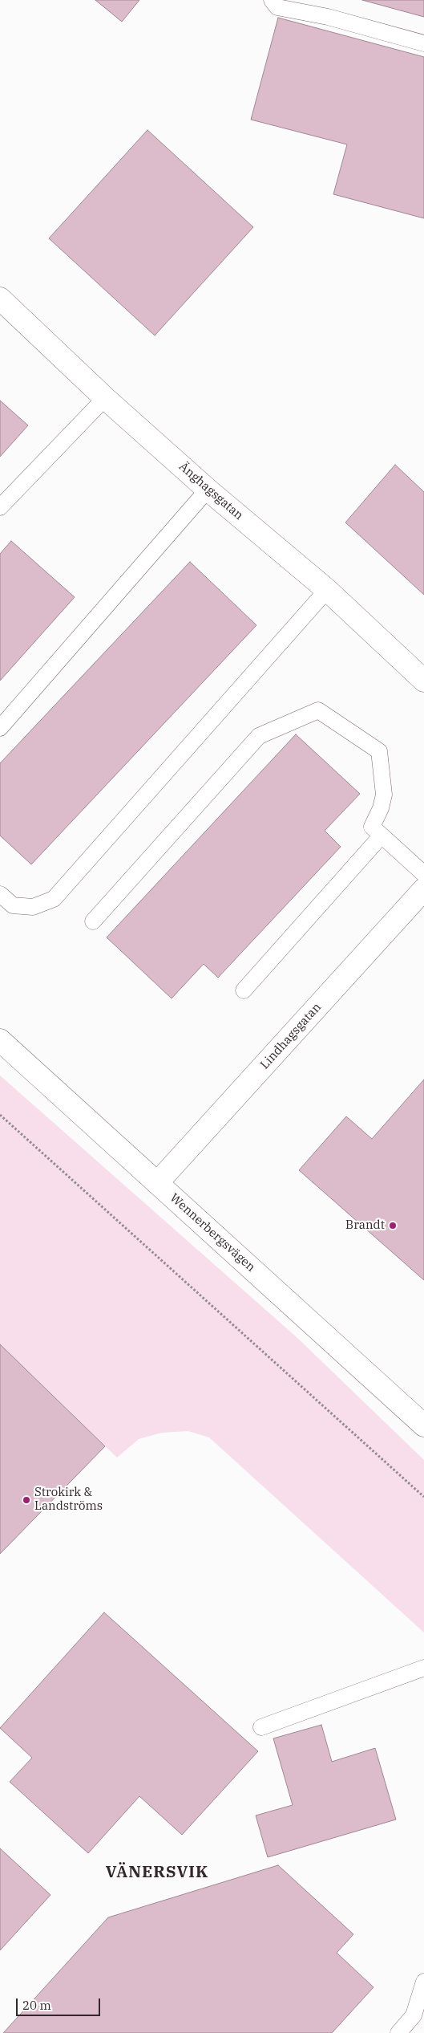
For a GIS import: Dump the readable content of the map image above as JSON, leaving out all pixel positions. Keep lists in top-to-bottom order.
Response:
{
  "streets": {
    "street": ["Änghagsgatan", "Lindhagsgatan", "Wennerbergsvägen"]
  },
  "crossings": [
    ["Lindhagsgatan", "Wennerbergsvägen"]
  ],
  "districts": ["VÄNERSVIK"],
  "places": ["Brandt", "Strokirk & Landströms"],
  "scale_bar": "20 m"
}
